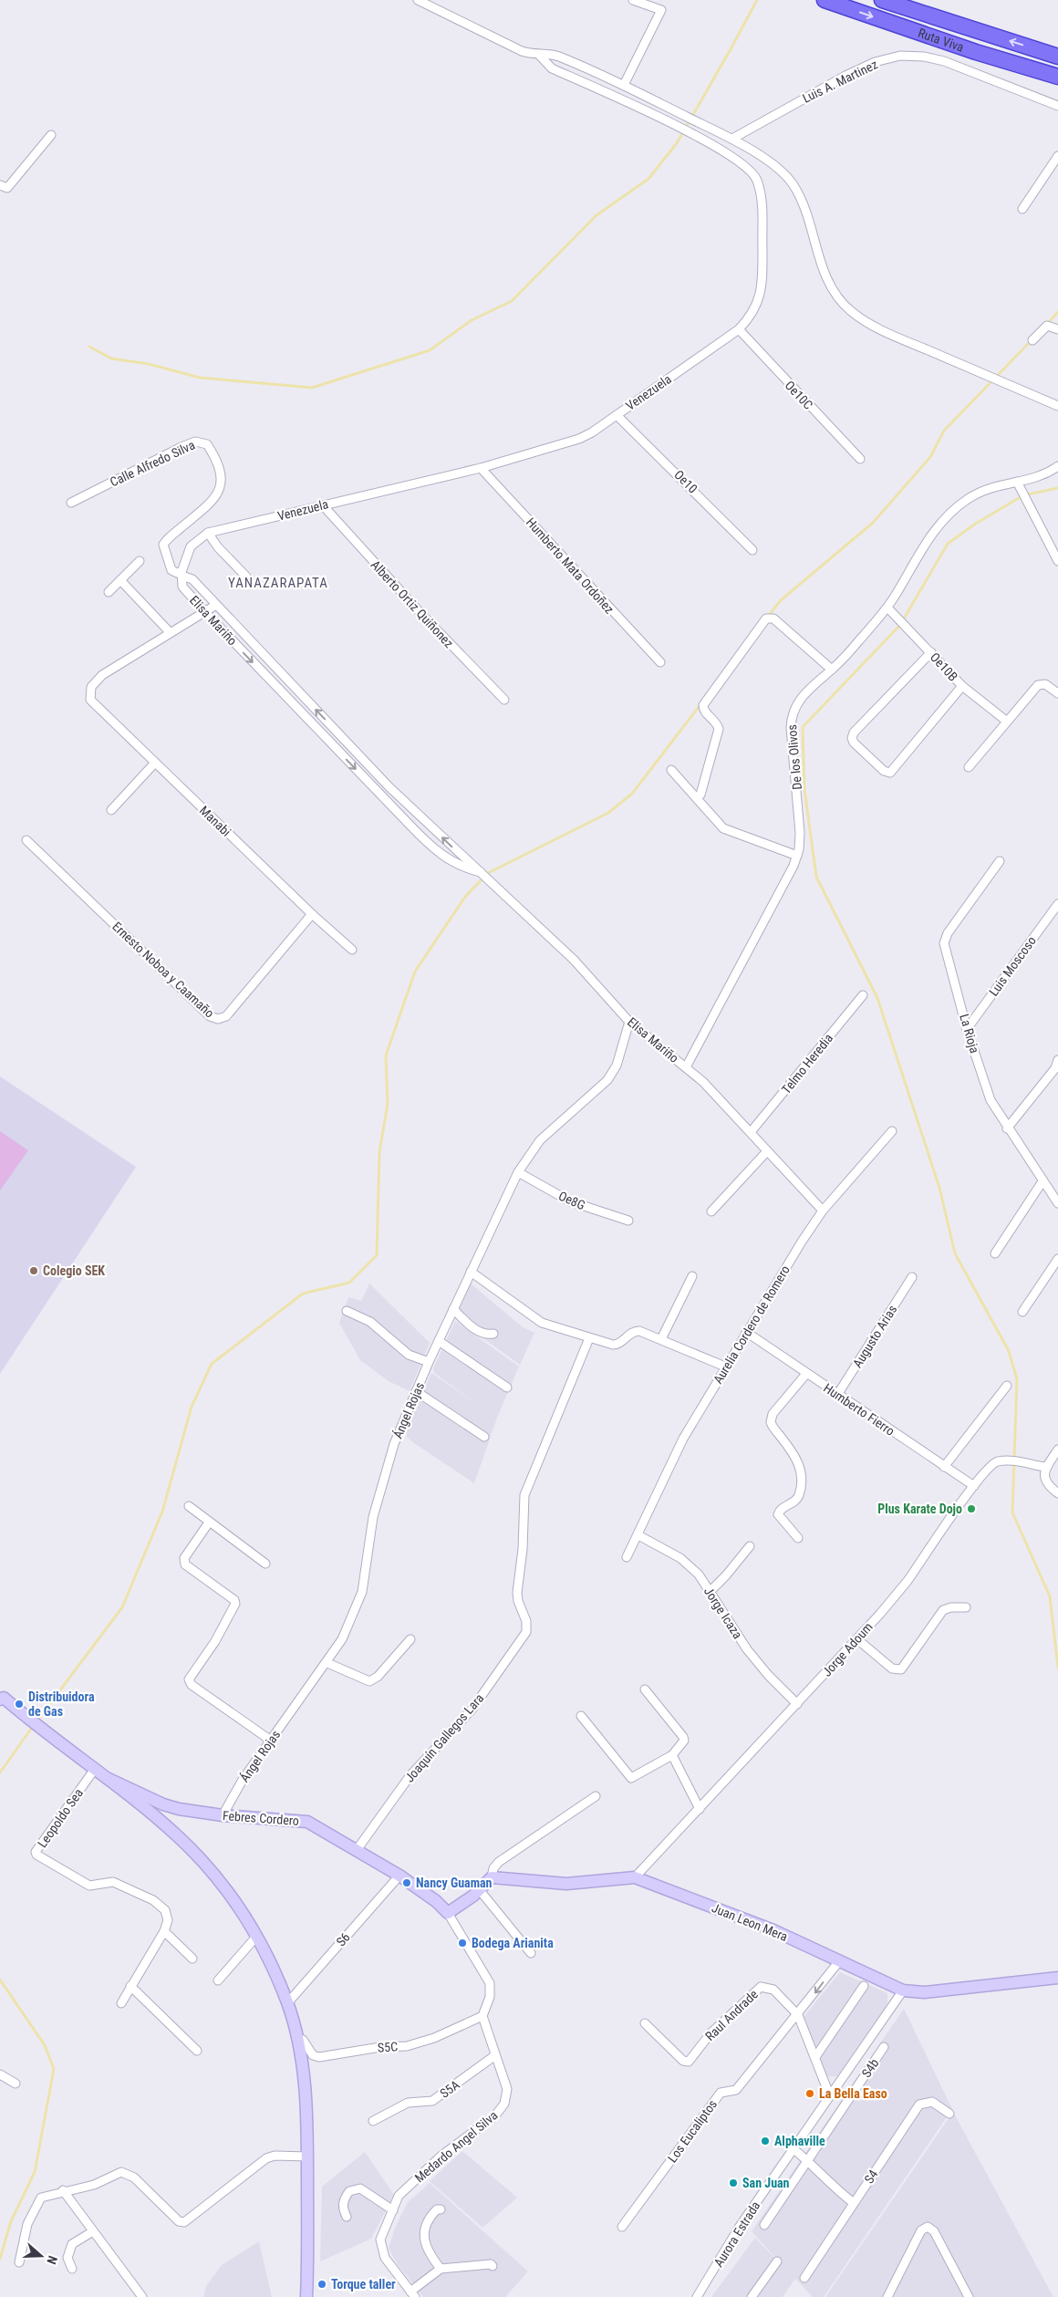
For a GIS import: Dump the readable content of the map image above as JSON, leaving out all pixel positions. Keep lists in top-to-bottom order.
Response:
{
  "streets": {
    "highway": ["Ruta Viva"],
    "street": [
      "Luis A. Martinez",
      "Venezuela",
      "Oe10C",
      "Calle Alfredo Silva",
      "Oe10",
      "Humberto Mata Ordoñez",
      "Alberto Ortiz Quiñonez",
      "Elisa Mariño",
      "Oe10B",
      "De los Olivos",
      "Manabi",
      "Luis Moscoso",
      "Ernesto Noboa y Caamaño",
      "La Rioja",
      "Telmo Heredia",
      "Oe8G",
      "Aurelia Cordero de Romero",
      "Augusto Arias",
      "Humberto Fierro",
      "Ángel Rojas",
      "Jorge Icaza",
      "Jorge Adoum",
      "Joaquín Gallegos Lara",
      "Leopoldo Sea",
      "Febres Cordero",
      "Juan Leon Mera",
      "S6",
      "Raul Andrade",
      "S5C",
      "S4b",
      "S5A",
      "Los Eucaliptos",
      "Medardo Angel Silva",
      "S4",
      "Aurora Estrada"
    ]
  },
  "crossings": [
    ["Venezuela", "Oe10C"],
    ["Venezuela", "Calle Alfredo Silva"],
    ["Venezuela", "Oe10"],
    ["Venezuela", "Humberto Mata Ordoñez"],
    ["Venezuela", "Alberto Ortiz Quiñonez"],
    ["Venezuela", "Elisa Mariño"],
    ["Calle Alfredo Silva", "Elisa Mariño"],
    ["Elisa Mariño", "De los Olivos"],
    ["Elisa Mariño", "Telmo Heredia"],
    ["Elisa Mariño", "Aurelia Cordero de Romero"],
    ["Elisa Mariño", "Ángel Rojas"],
    ["Oe10B", "De los Olivos"],
    ["Manabi", "Ernesto Noboa y Caamaño"],
    ["Luis Moscoso", "La Rioja"],
    ["Oe8G", "Ángel Rojas"],
    ["Aurelia Cordero de Romero", "Humberto Fierro"],
    ["Aurelia Cordero de Romero", "Jorge Icaza"],
    ["Augusto Arias", "Humberto Fierro"],
    ["Humberto Fierro", "Jorge Adoum"],
    ["Ángel Rojas", "Febres Cordero"],
    ["Jorge Icaza", "Jorge Adoum"],
    ["Jorge Adoum", "Juan Leon Mera"],
    ["Joaquín Gallegos Lara", "Febres Cordero"],
    ["Febres Cordero", "S6"],
    ["Juan Leon Mera", "Los Eucaliptos"],
    ["Juan Leon Mera", "Aurora Estrada"],
    ["Raul Andrade", "Los Eucaliptos"],
    ["Raul Andrade", "Aurora Estrada"],
    ["S5C", "Medardo Angel Silva"],
    ["S5A", "Medardo Angel Silva"]
  ],
  "districts": ["YANAZARAPATA"],
  "places": [
    "Colegio SEK",
    "Plus Karate Dojo",
    "Distribuidora de Gas",
    "Nancy Guaman",
    "Bodega Arianita",
    "La Bella Easo",
    "Alphaville",
    "San Juan",
    "Torque taller"
  ],
  "north": "right"
}
